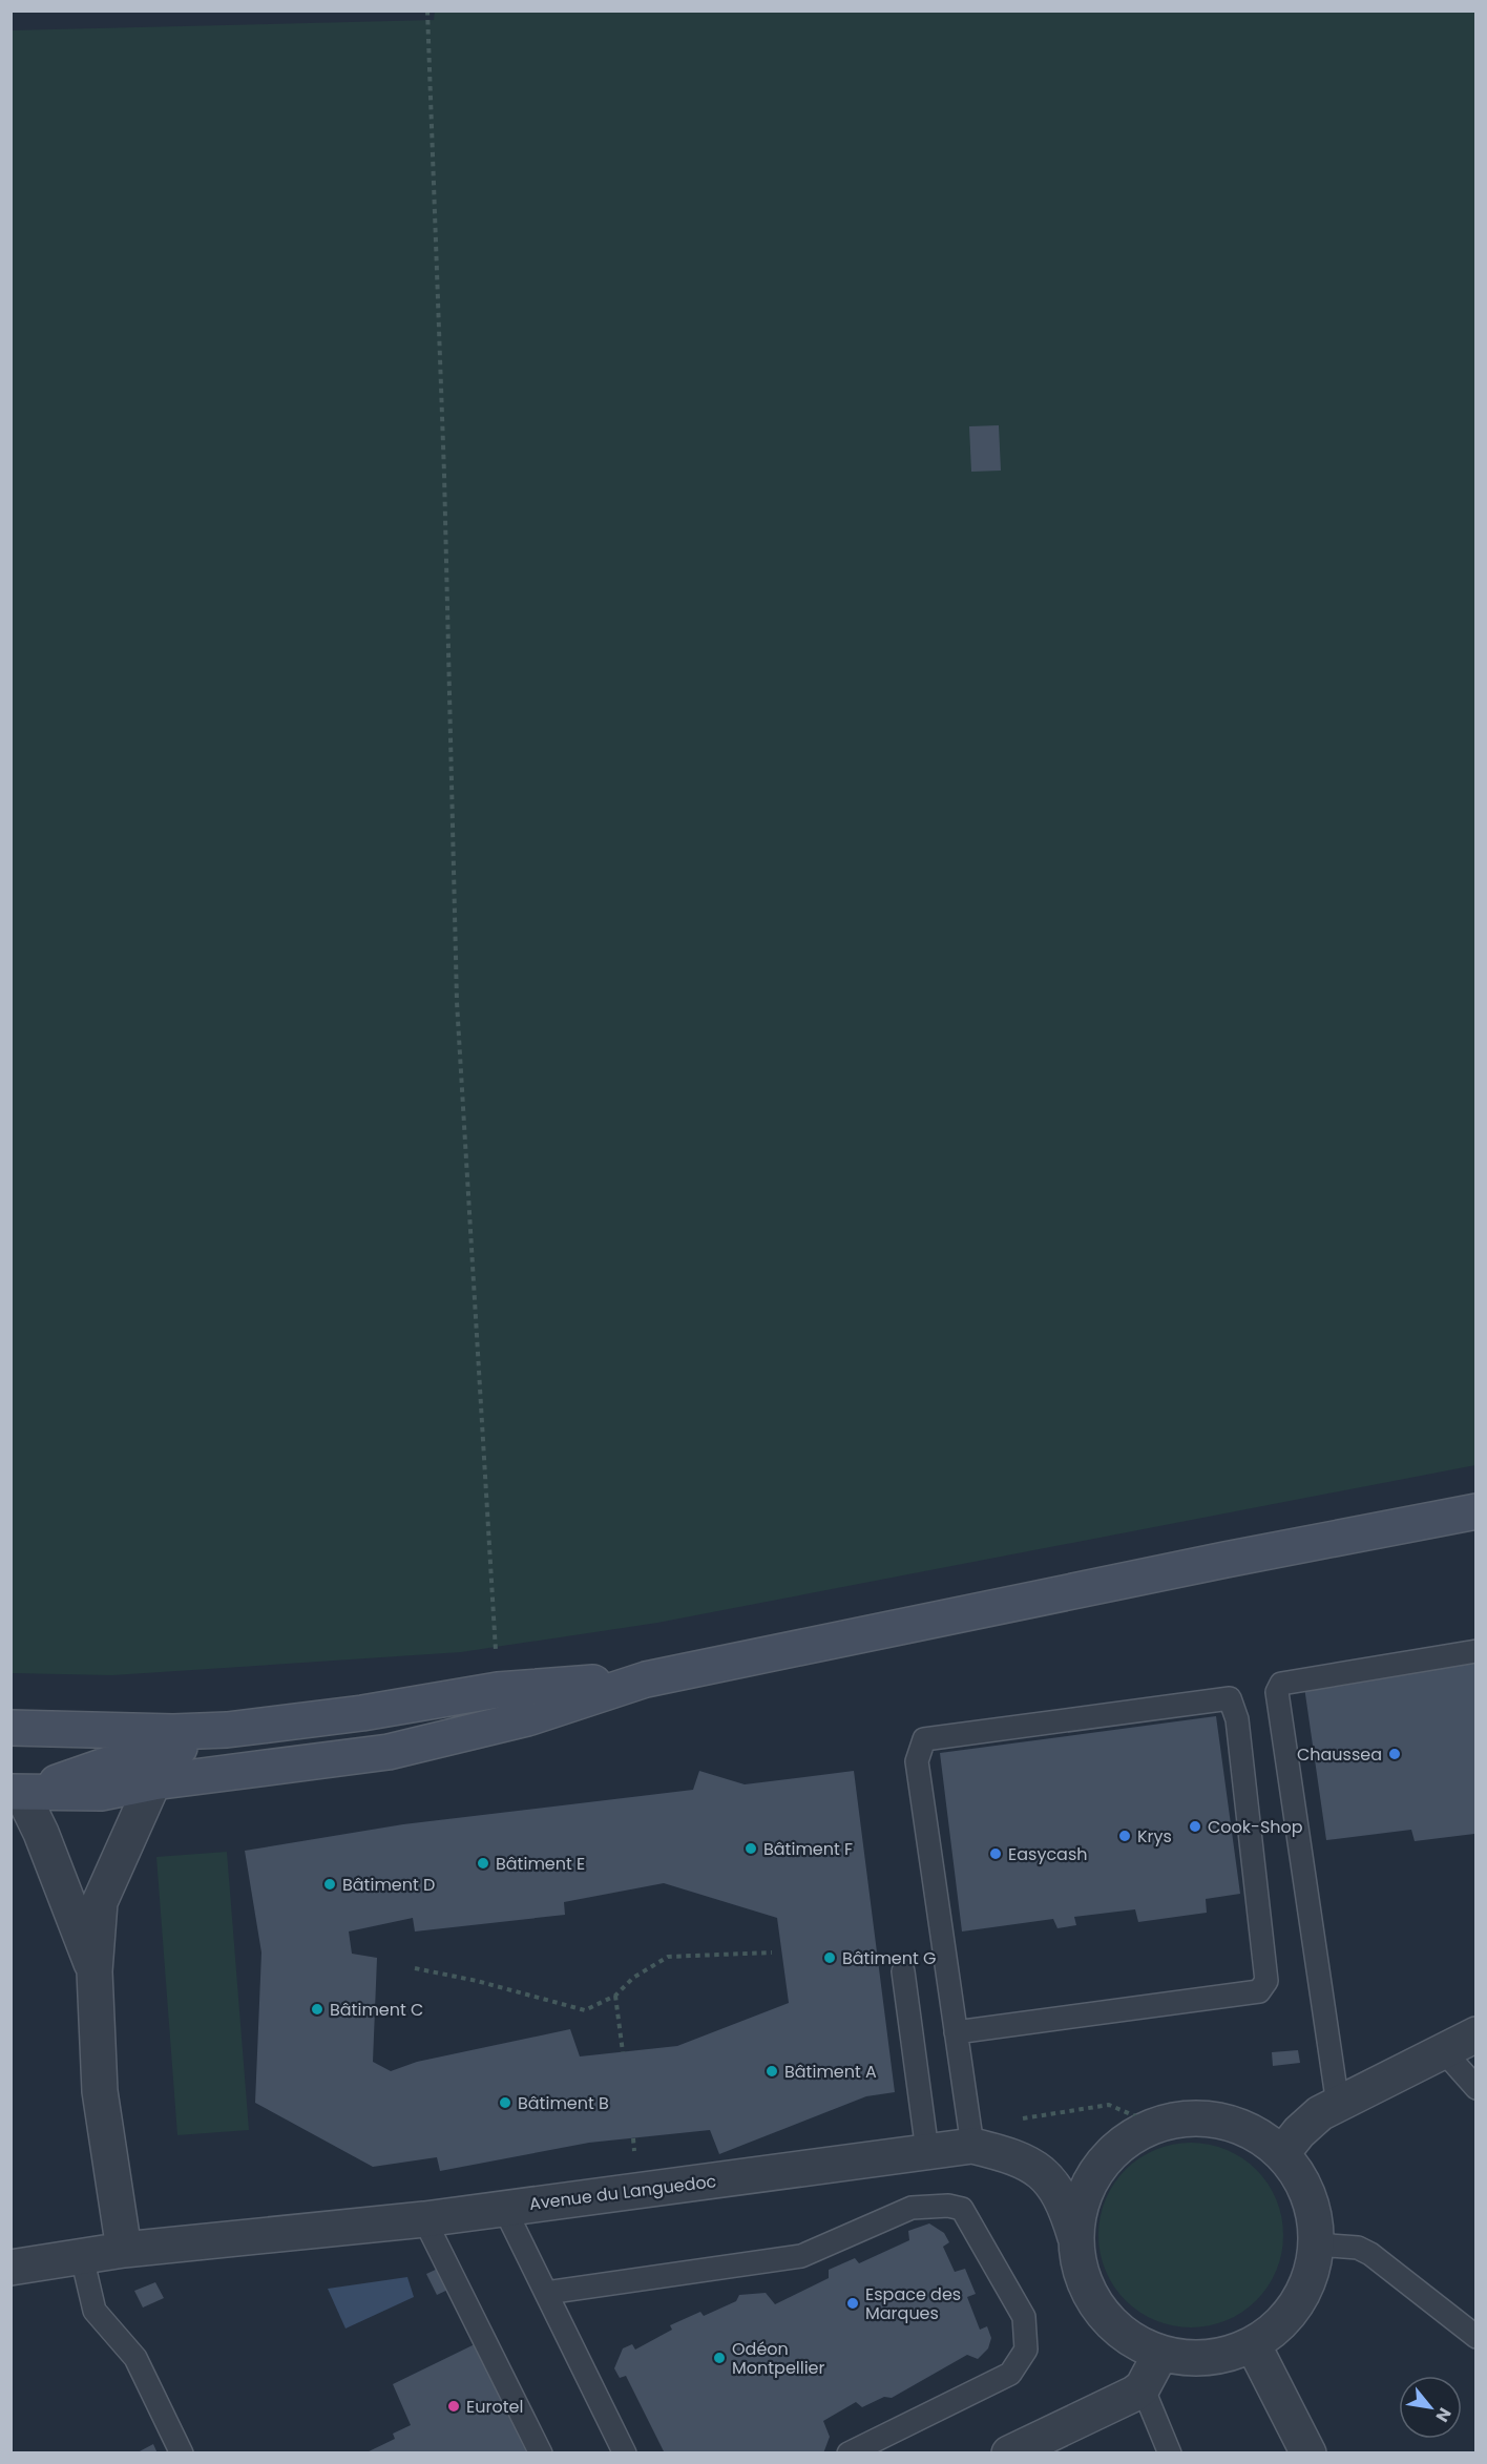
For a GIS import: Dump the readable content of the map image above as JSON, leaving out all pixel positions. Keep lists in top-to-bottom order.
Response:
{
  "streets": {
    "street": ["Avenue du Languedoc"]
  },
  "places": [
    "Chaussea",
    "Cook-Shop",
    "Krys",
    "Bâtiment F",
    "Easycash",
    "Bâtiment E",
    "Bâtiment D",
    "Bâtiment G",
    "Bâtiment C",
    "Bâtiment A",
    "Bâtiment B",
    "Espace des Marques",
    "Odéon Montpellier",
    "Eurotel"
  ],
  "north": "bottom right"
}
